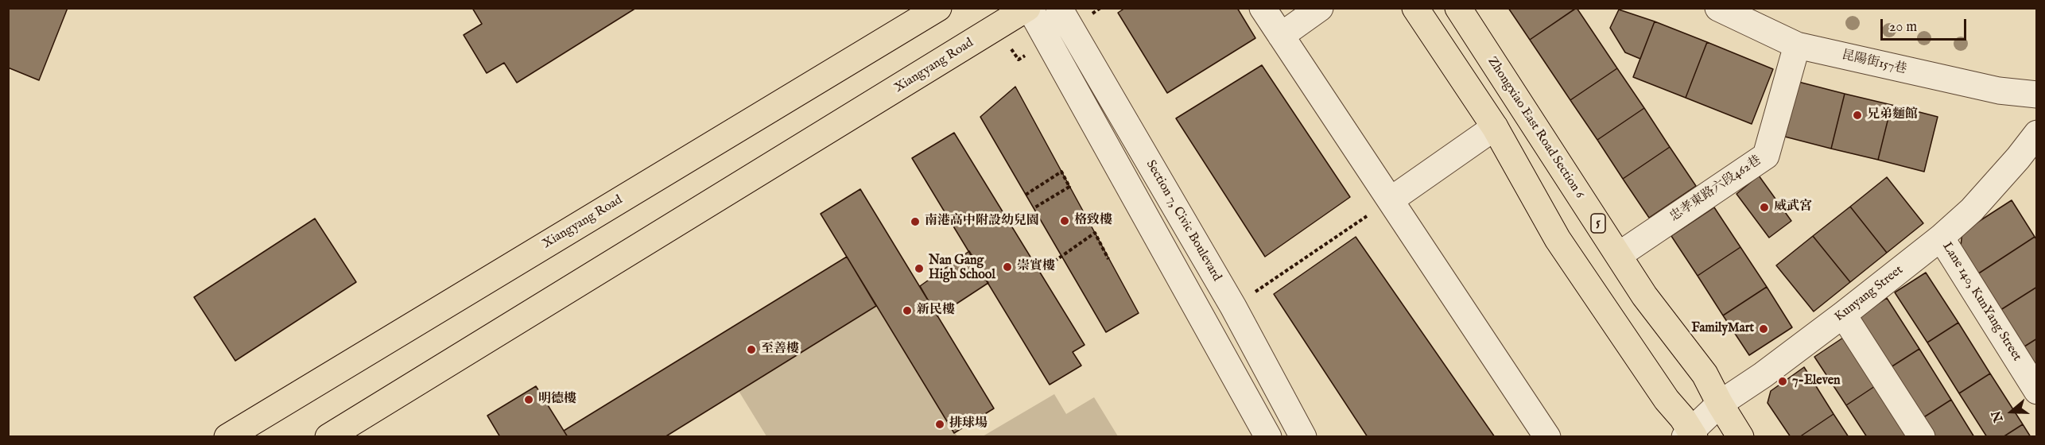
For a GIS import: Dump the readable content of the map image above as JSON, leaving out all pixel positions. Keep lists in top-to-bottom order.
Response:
{
  "streets": {
    "main road": ["Xiangyang Road", "Zhongxiao East Road Section 6", "5"],
    "street": [
      "昆陽街157巷",
      "忠孝東路六段462巷",
      "Section 7, Civic Boulevard",
      "Kunyang Street",
      "Lane 140, KunYang Street"
    ]
  },
  "crossings": [
    ["昆陽街157巷", "忠孝東路六段462巷"],
    ["Zhongxiao East Road Section 6", "忠孝東路六段462巷"],
    ["Zhongxiao East Road Section 6", "Kunyang Street"],
    ["Kunyang Street", "Lane 140, KunYang Street"]
  ],
  "places": [
    "兄弟麵館",
    "威武宮",
    "格致樓",
    "南港高中附設幼兒園",
    "崇實樓",
    "Nan Gang High School",
    "新民樓",
    "FamilyMart",
    "至善樓",
    "7-Eleven",
    "明德樓",
    "排球場"
  ],
  "scale_bar": "20 m",
  "north": "left"
}
